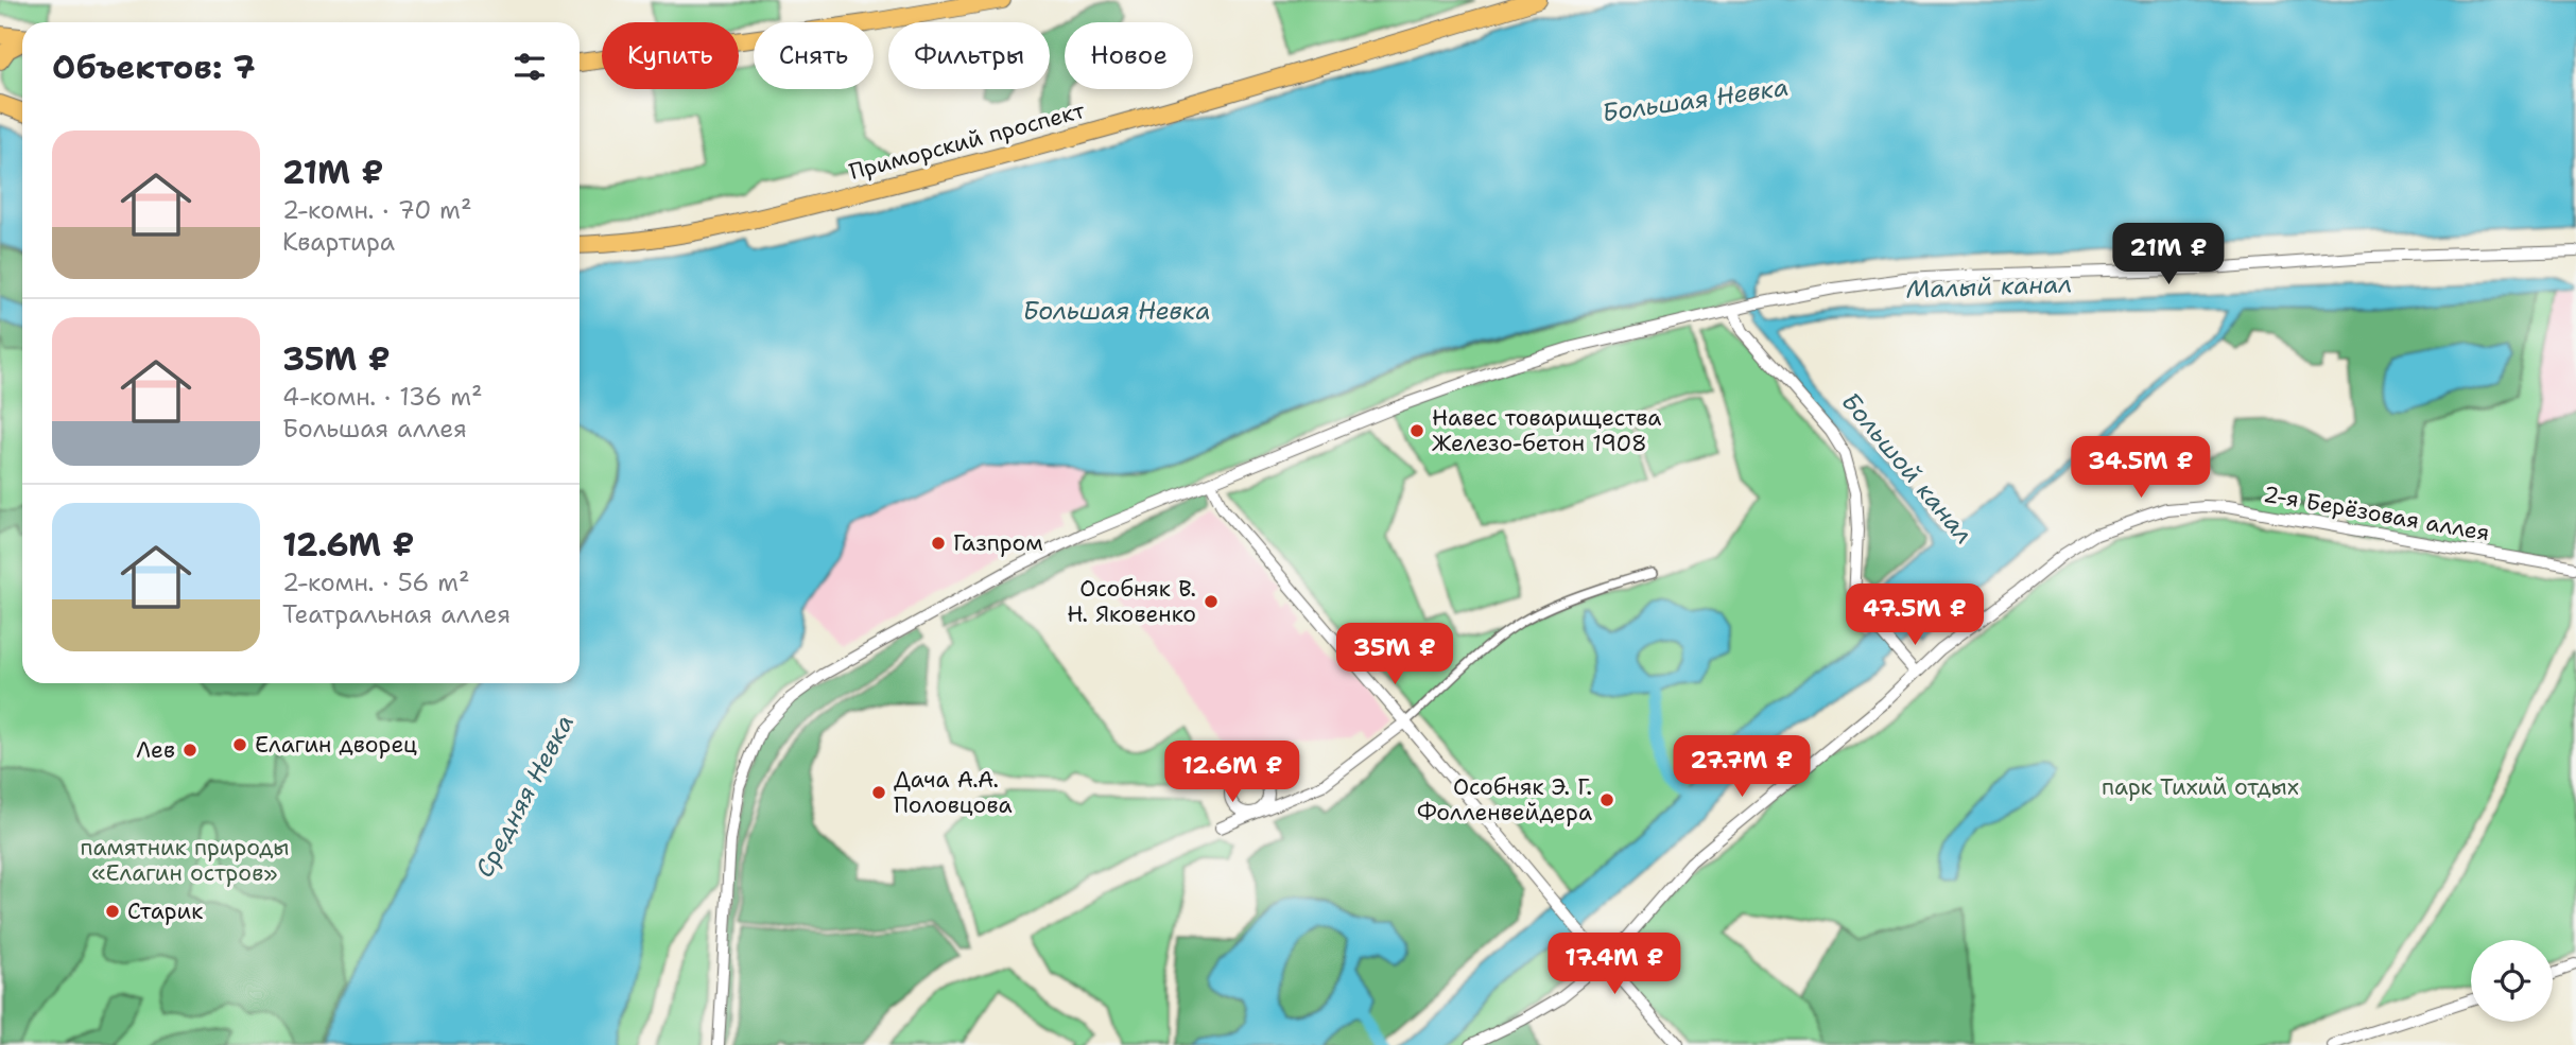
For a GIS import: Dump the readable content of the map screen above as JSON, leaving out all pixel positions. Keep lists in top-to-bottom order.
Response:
{
  "streets": {
    "main road": ["Приморский проспект"],
    "street": ["2-я Берёзовая аллея"]
  },
  "water": [
    "Большая Невка",
    "Малый канал",
    "Большой канал",
    "Средняя Невка"
  ],
  "parks": ["парк Тихий отдых", "памятник природы «Елагин остров»"],
  "places": [
    "Навес товарищества Железо-бетон 1908",
    "Газпром",
    "Особняк В. Н. Яковенко",
    "Елагин дворец",
    "Лев",
    "Дача А.А. Половцова",
    "Особняк Э. Г. Фолленвейдера",
    "Старик"
  ],
  "page": {
    "chip": [
      "Купить",
      "Снять",
      "Фильтры",
      "Новое"
    ],
    "heading": "Объектов: 7",
    "list": [
      {
        "name": "21M ₽",
        "note": "2-комн. · 70 m² · Квартира"
      },
      {
        "name": "35M ₽",
        "note": "4-комн. · 136 m² · Большая аллея"
      },
      {
        "name": "12.6M ₽",
        "note": "2-комн. · 56 m² · Театральная аллея"
      }
    ],
    "price": [
      "21M ₽",
      "34.5M ₽",
      "47.5M ₽",
      "35M ₽",
      "27.7M ₽",
      "12.6M ₽",
      "17.4M ₽"
    ]
  }
}
